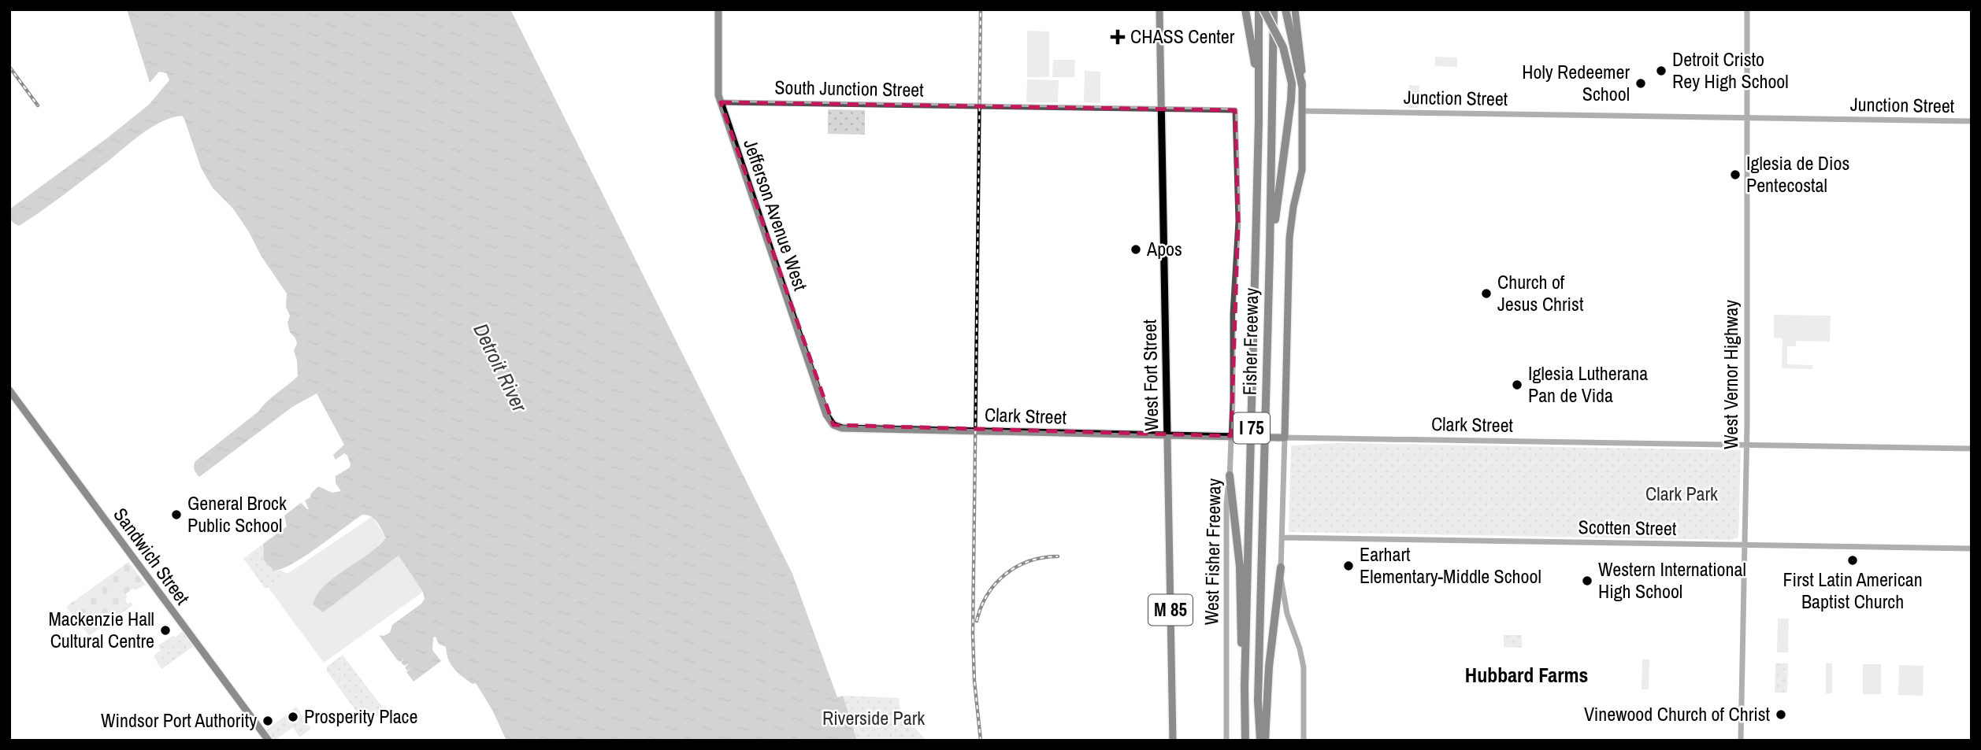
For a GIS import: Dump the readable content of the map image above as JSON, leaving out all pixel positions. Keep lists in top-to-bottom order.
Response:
{
  "streets": {
    "highway": ["Fisher Freeway", "I 75"],
    "main road": [
      "Jefferson Avenue West",
      "West Fort Street",
      "Clark Street",
      "Sandwich Street",
      "M 85"
    ],
    "street": [
      "South Junction Street",
      "Junction Street",
      "West Vernor Highway",
      "Scotten Street",
      "West Fisher Freeway"
    ]
  },
  "crossings": [
    ["South Junction Street", "Jefferson Avenue West"],
    ["South Junction Street", "West Fort Street"],
    ["South Junction Street", "West Fisher Freeway"],
    ["Junction Street", "West Vernor Highway"],
    ["Jefferson Avenue West", "Clark Street"],
    ["West Vernor Highway", "Clark Street"],
    ["West Vernor Highway", "Scotten Street"],
    ["West Fort Street", "Clark Street"],
    ["West Fort Street", "West Fisher Freeway"],
    ["Clark Street", "West Fisher Freeway"]
  ],
  "districts": ["Hubbard Farms"],
  "water": ["Detroit River"],
  "parks": ["Clark Park", "Riverside Park"],
  "places": {
    "health": ["CHASS Center"],
    "other": [
      "Detroit Cristo Rey High School",
      "Holy Redeemer School",
      "Iglesia de Dios Pentecostal",
      "Apos",
      "Church of Jesus Christ",
      "Iglesia Lutherana Pan de Vida",
      "General Brock Public School",
      "First Latin American Baptist Church",
      "Earhart Elementary-Middle School",
      "Western International High School",
      "Mackenzie Hall Cultural Centre",
      "Vinewood Church of Christ",
      "Prosperity Place",
      "Windsor Port Authority"
    ]
  }
}
